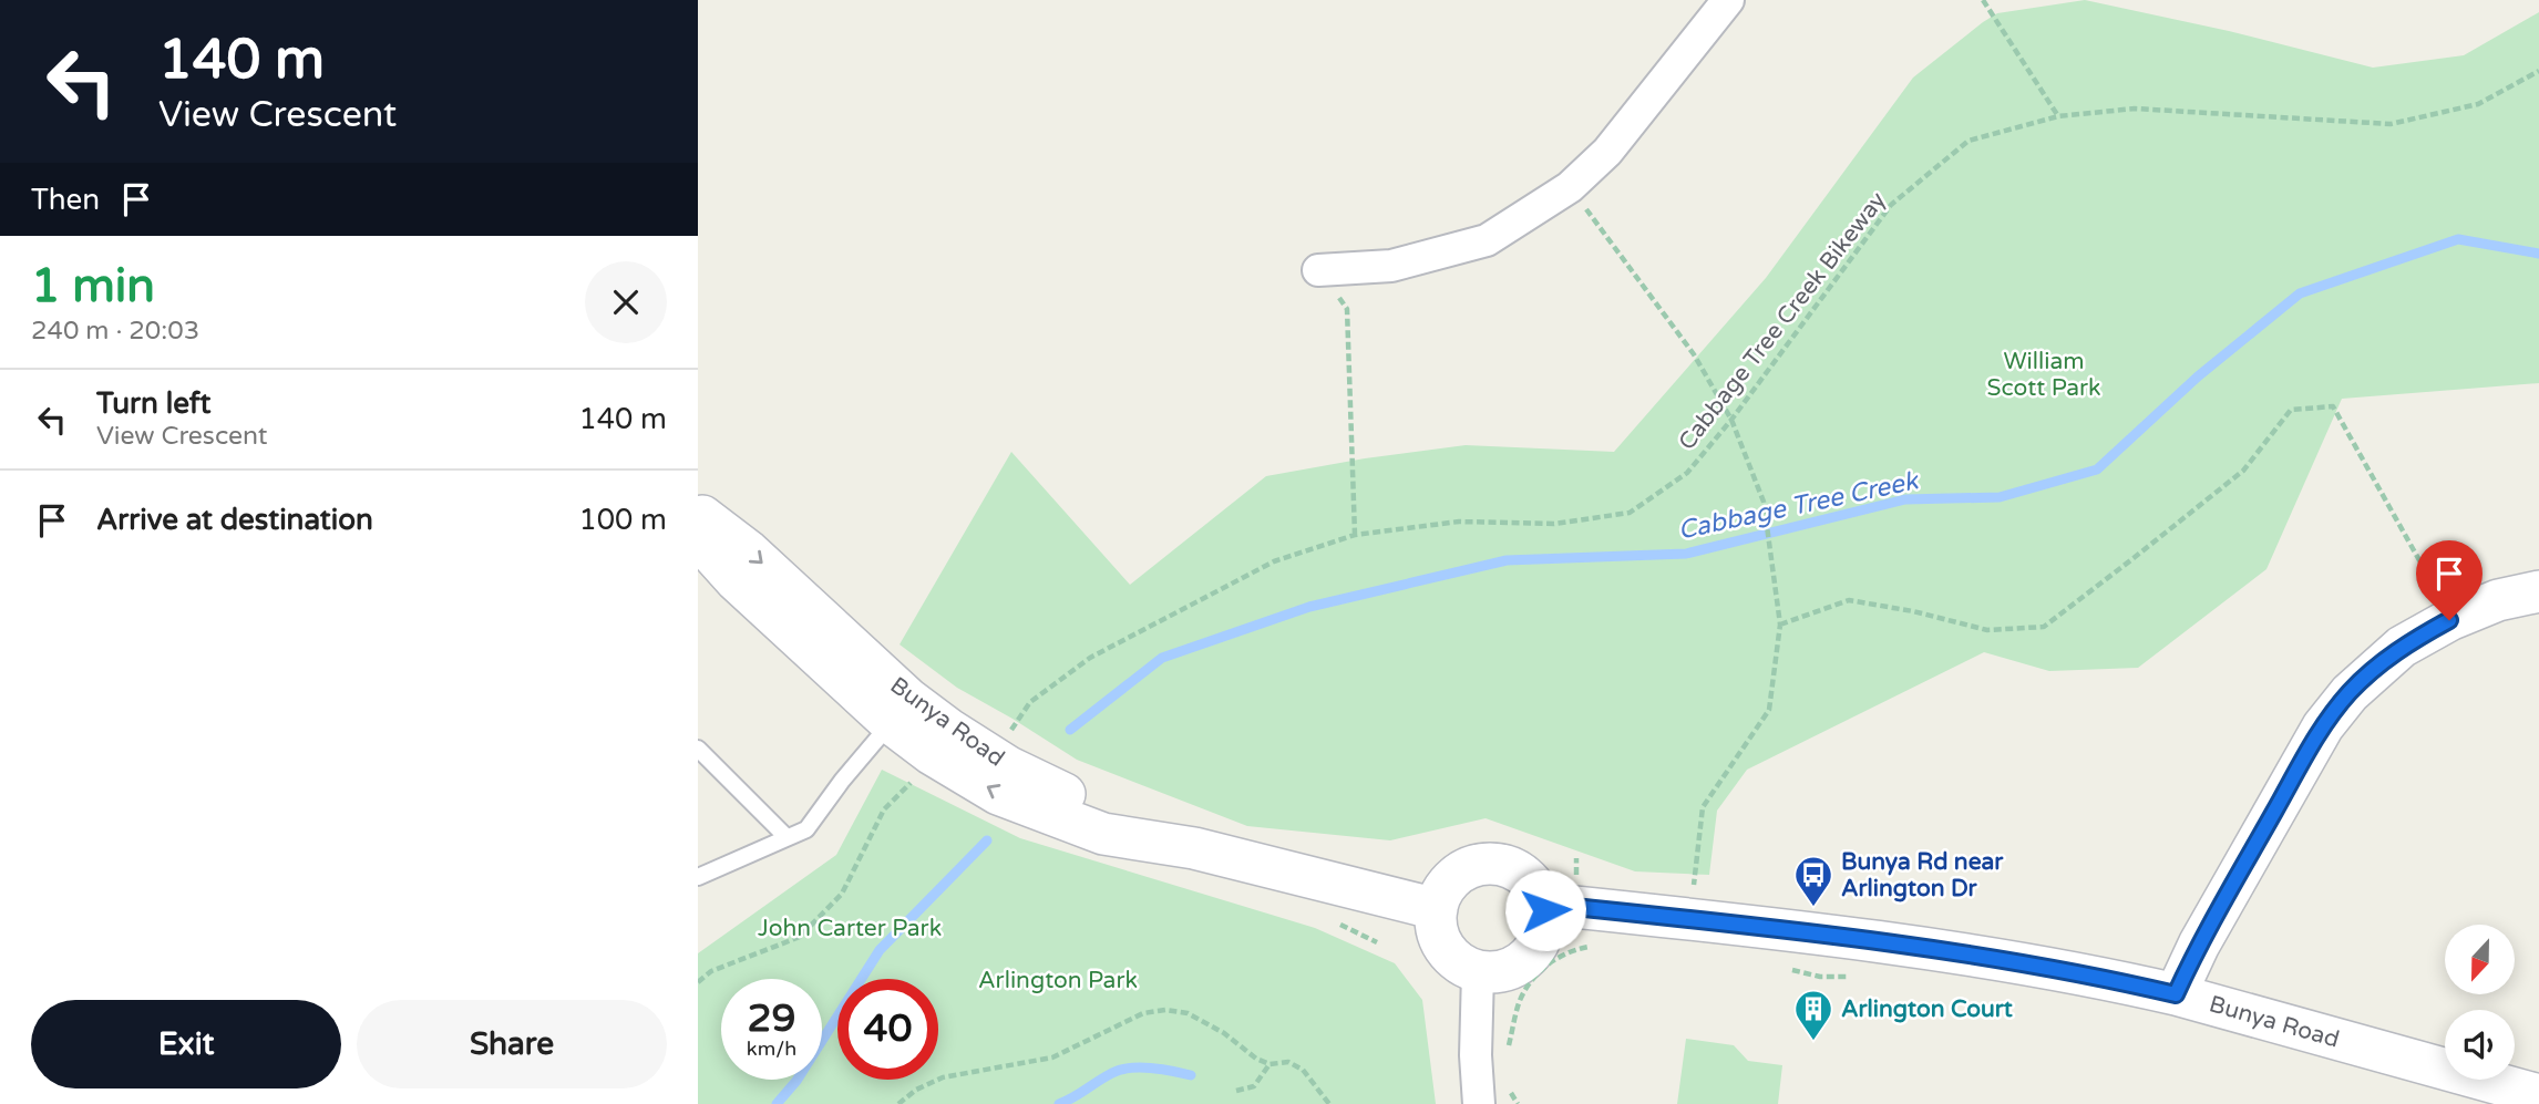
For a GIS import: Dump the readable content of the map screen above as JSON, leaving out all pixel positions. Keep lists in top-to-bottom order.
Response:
{
  "streets": {
    "street": ["Bunya Road"],
    "path": ["Cabbage Tree Creek Bikeway"]
  },
  "water": ["Cabbage Tree Creek"],
  "parks": ["William Scott Park", "John Carter Park", "Arlington Park"],
  "places": {
    "bus stop": ["Bunya Rd near Arlington Dr"],
    "building": ["Arlington Court"]
  },
  "north": "bottom",
  "page": {
    "turn": ["140 m", "View Crescent"],
    "then": "Then",
    "heading": ["1 min", "240 m · 20:03"],
    "list": [
      {
        "name": "Turn left",
        "note": "View Crescent",
        "value": "140 m"
      },
      {
        "name": "Arrive at destination",
        "value": "100 m"
      }
    ],
    "speed": "29 km/h",
    "limit": "40",
    "buttons": ["Exit", "Share"]
  }
}
